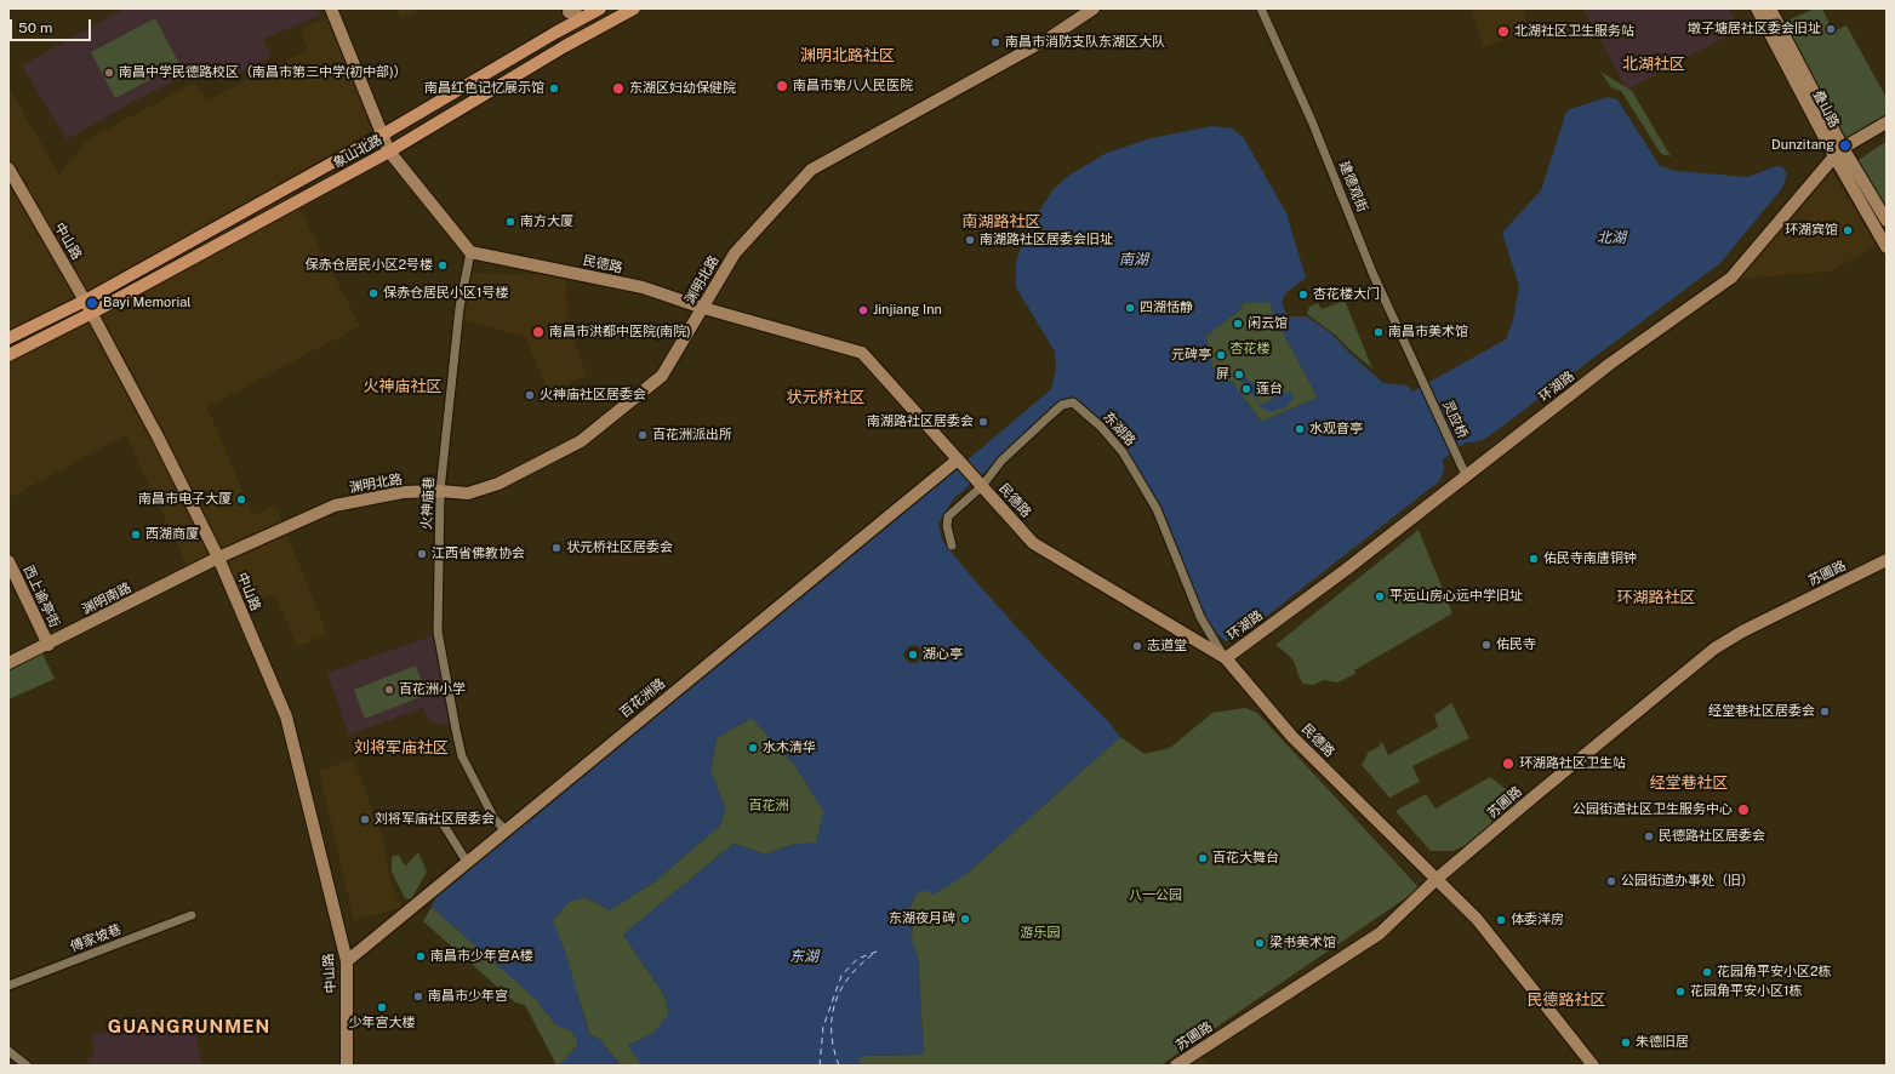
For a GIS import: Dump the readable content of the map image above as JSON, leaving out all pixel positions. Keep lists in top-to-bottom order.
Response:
{
  "streets": {
    "main road": [
      "叠山路",
      "象山北路",
      "中山路",
      "民德路",
      "渊明北路",
      "环湖路",
      "苏圃路",
      "西上谕亭街",
      "渊明南路",
      "百花洲路"
    ],
    "street": [
      "建德观街",
      "灵应桥",
      "东湖路",
      "火神庙巷",
      "傅家坡巷"
    ]
  },
  "crossings": [
    ["叠山路", "环湖路"],
    ["象山北路", "中山路"],
    ["建德观街", "灵应桥"],
    ["中山路", "渊明北路"],
    ["中山路", "渊明南路"],
    ["中山路", "百花洲路"],
    ["民德路", "渊明北路"],
    ["民德路", "环湖路"],
    ["民德路", "东湖路"],
    ["民德路", "火神庙巷"],
    ["民德路", "苏圃路"],
    ["民德路", "百花洲路"],
    ["渊明北路", "火神庙巷"],
    ["渊明北路", "渊明南路"],
    ["环湖路", "灵应桥"],
    ["环湖路", "东湖路"],
    ["火神庙巷", "百花洲路"],
    ["西上谕亭街", "渊明南路"]
  ],
  "districts": [
    "渊明北路社区",
    "北湖社区",
    "南湖路社区",
    "火神庙社区",
    "状元桥社区",
    "环湖路社区",
    "刘将军庙社区",
    "经堂巷社区",
    "民德路社区",
    "GUANGRUNMEN"
  ],
  "water": ["北湖", "南湖", "东湖"],
  "parks": [
    "杏花楼",
    "百花洲",
    "八一公园",
    "游乐园"
  ],
  "places": [
    "墩子塘居社区委会旧址",
    "北湖社区卫生服务站",
    "南昌市消防支队东湖区大队",
    "南昌中学民德路校区（南昌市第三中学(初中部)）",
    "南昌市第八人民医院",
    "南昌红色记忆展示馆",
    "东湖区妇幼保健院",
    "Dunzitang",
    "南方大厦",
    "环湖宾馆",
    "南湖路社区居委会旧址",
    "保赤仓居民小区2号楼",
    "保赤仓居民小区1号楼",
    "杏花楼大门",
    "Bayi Memorial",
    "四湖恬静",
    "Jinjiang Inn",
    "闲云馆",
    "南昌市洪都中医院(南院)",
    "南昌市美术馆",
    "元碑亭",
    "屏",
    "莲台",
    "火神庙社区居委会",
    "南湖路社区居委会",
    "水观音亭",
    "百花洲派出所",
    "南昌市电子大厦",
    "西湖商厦",
    "状元桥社区居委会",
    "江西省佛教协会",
    "佑民寺南唐铜钟",
    "平远山房心远中学旧址",
    "佑民寺",
    "志道堂",
    "湖心亭",
    "百花洲小学",
    "经堂巷社区居委会",
    "水木清华",
    "环湖路社区卫生站",
    "公园街道社区卫生服务中心",
    "刘将军庙社区居委会",
    "民德路社区居委会",
    "百花大舞台",
    "公园街道办事处（旧）",
    "东湖夜月碑",
    "体委洋房",
    "梁书美术馆",
    "南昌市少年宫A楼",
    "花园角平安小区2栋",
    "花园角平安小区1栋",
    "南昌市少年宫",
    "少年宫大楼",
    "朱德旧居"
  ],
  "scale_bar": "50 m"
}
